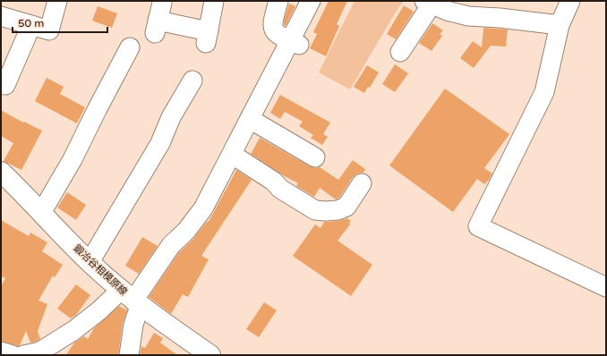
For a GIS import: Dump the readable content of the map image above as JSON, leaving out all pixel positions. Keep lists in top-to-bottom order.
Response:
{
  "streets": {
    "main road": ["鍛冶谷相模原線"]
  },
  "scale_bar": "50 m"
}
